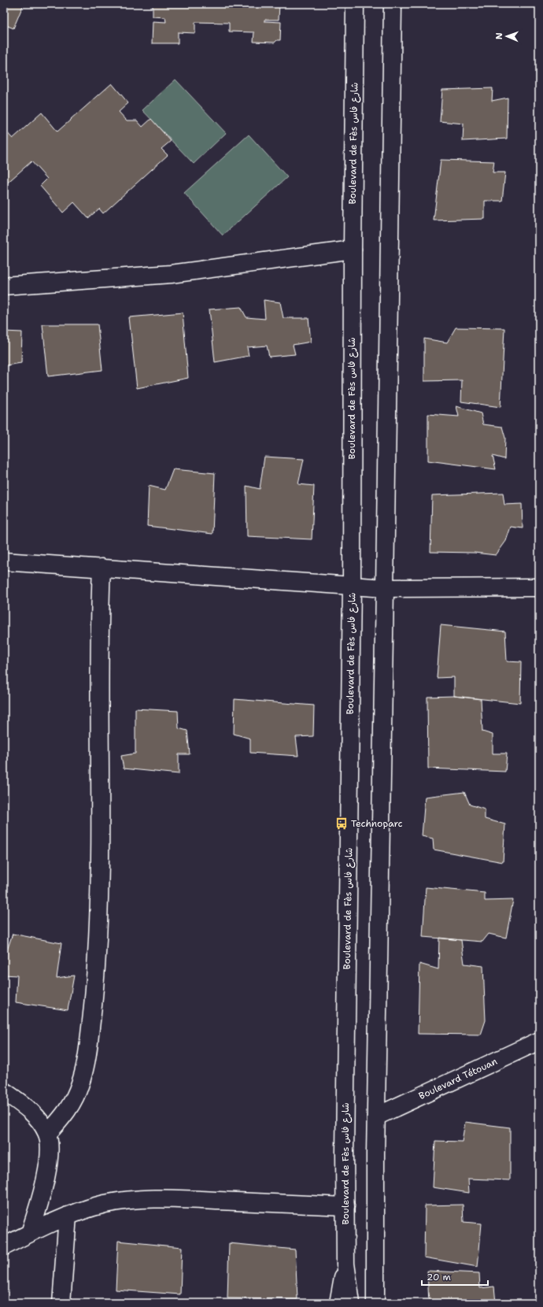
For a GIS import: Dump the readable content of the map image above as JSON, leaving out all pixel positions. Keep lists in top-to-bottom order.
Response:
{
  "streets": {
    "main road": ["Boulevard de Fès شارع فاس", "Boulevard Tétouan"]
  },
  "places": {
    "bus stop": ["Technoparc"]
  },
  "scale_bar": "20 m",
  "north": "left"
}
